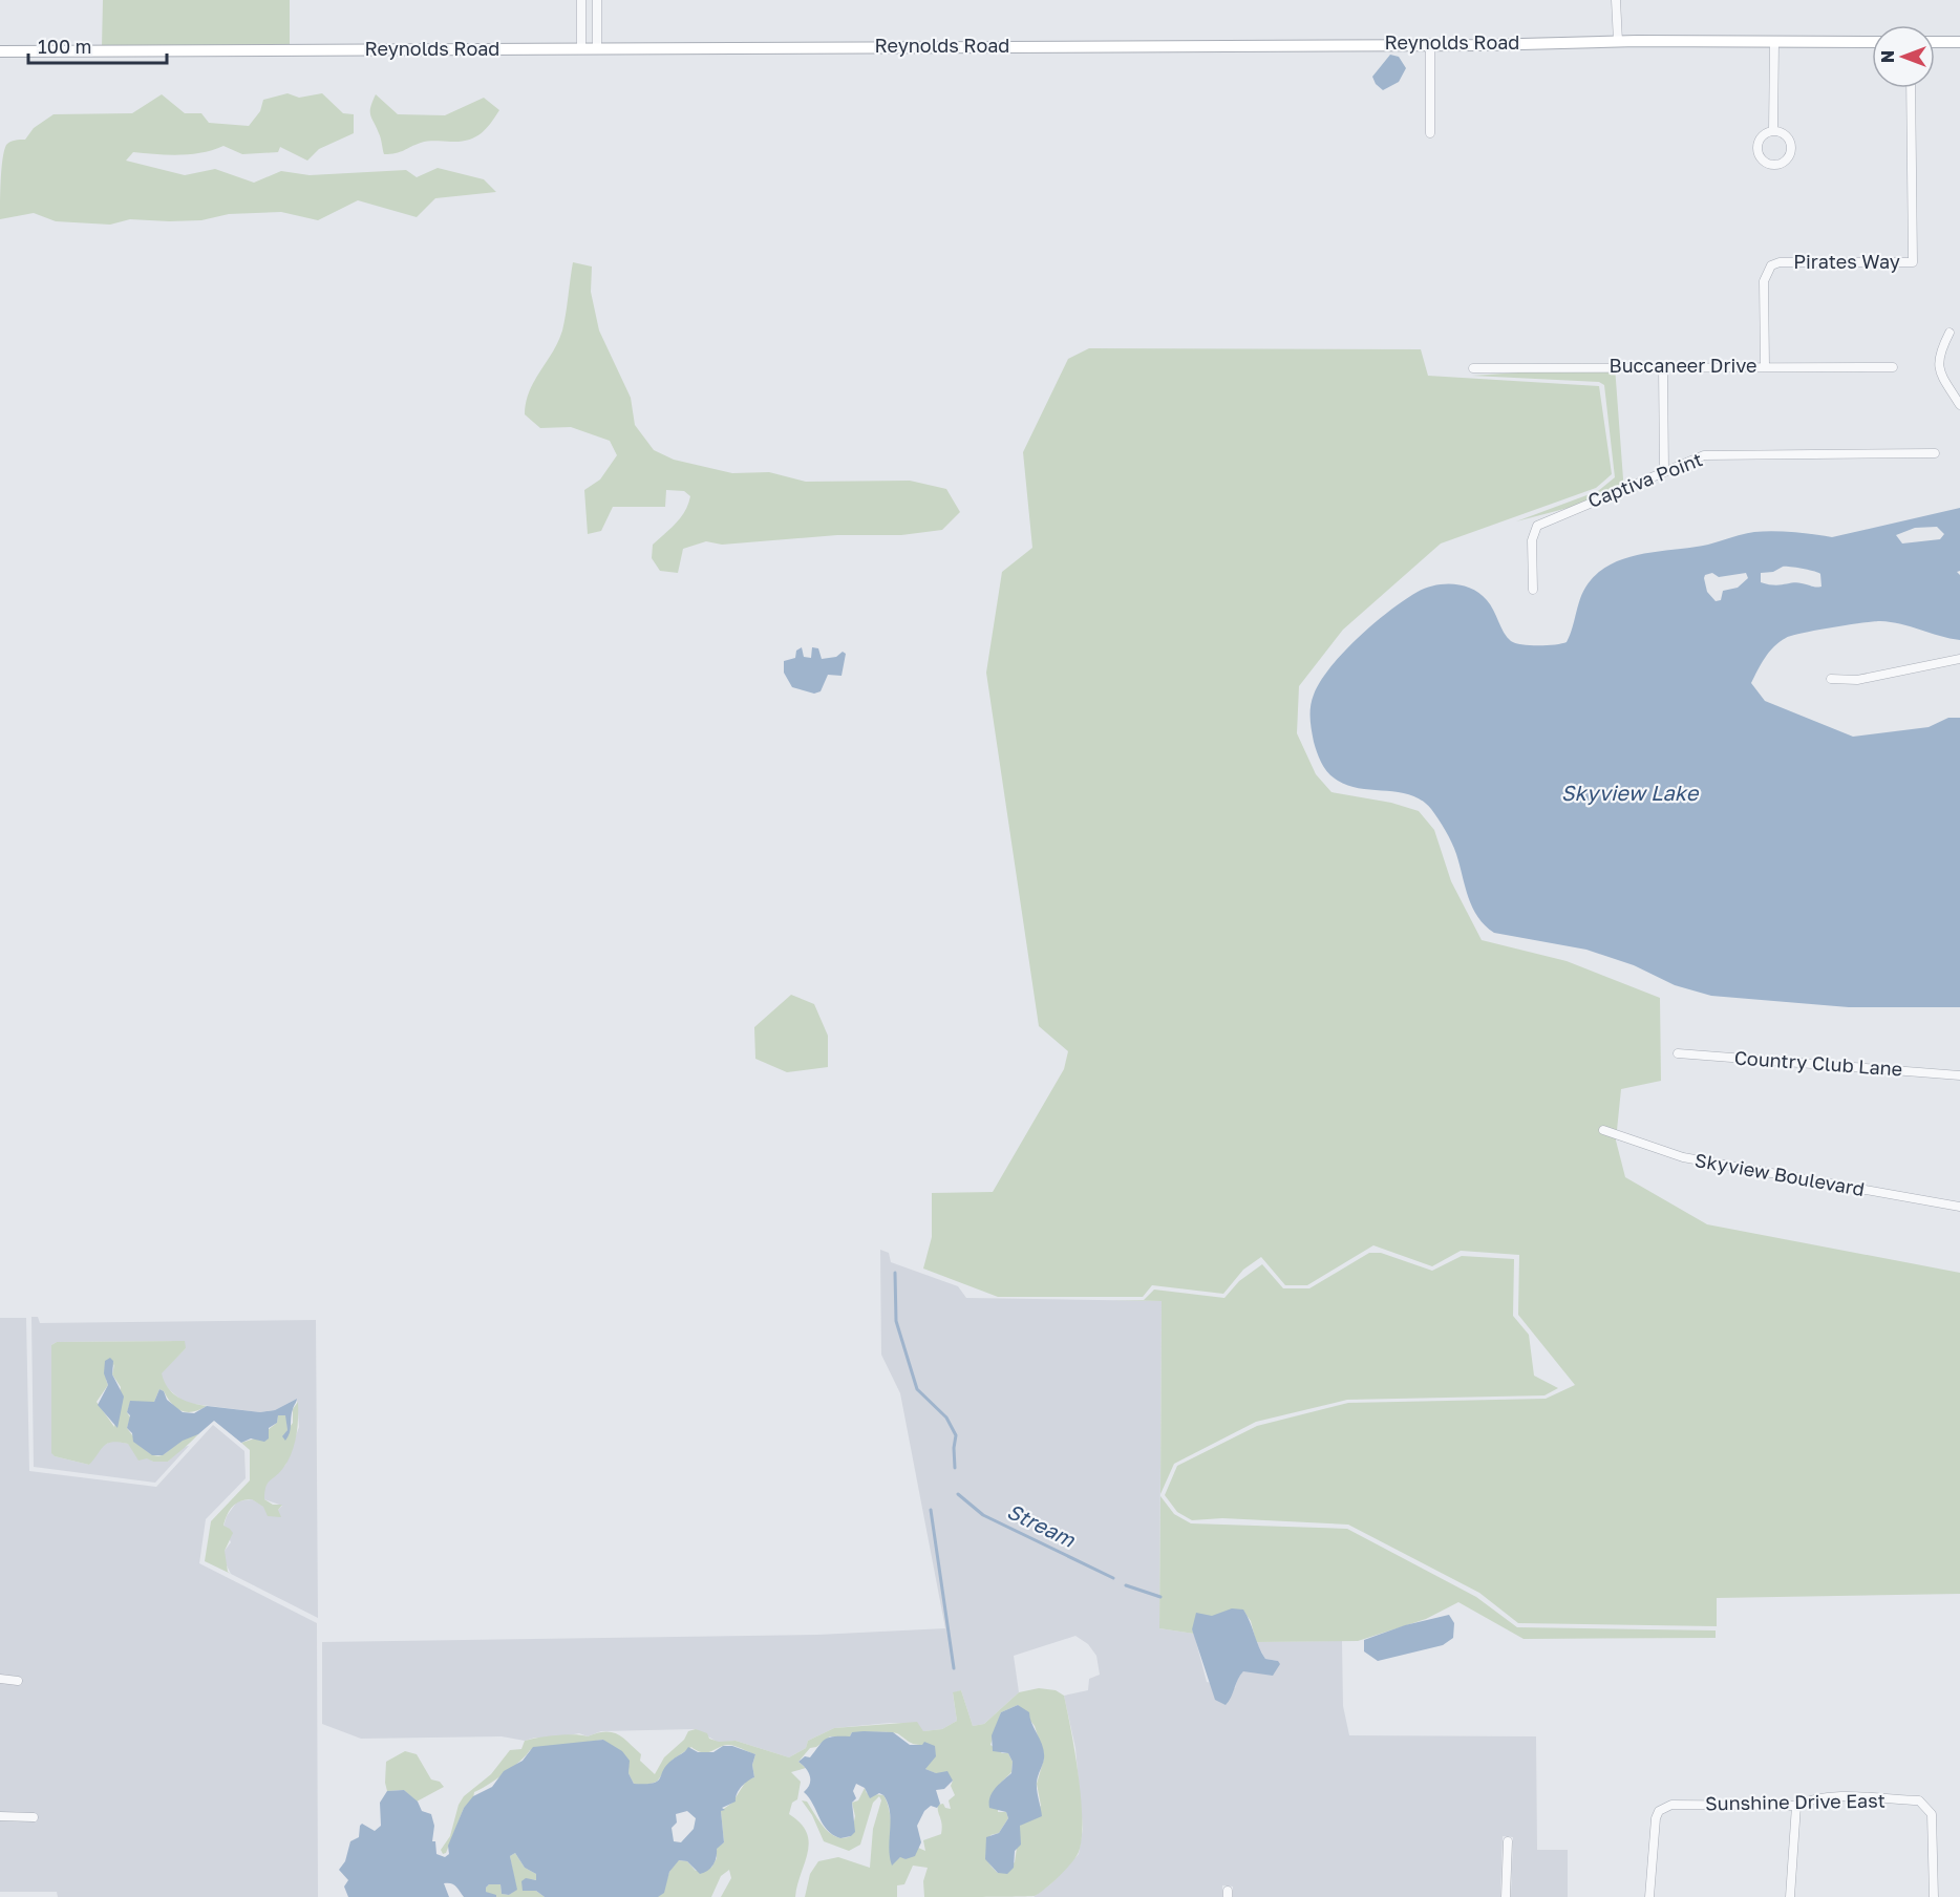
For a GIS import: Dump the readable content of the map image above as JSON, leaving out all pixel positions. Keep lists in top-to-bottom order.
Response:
{
  "streets": {
    "street": [
      "Reynolds Road",
      "Pirates Way",
      "Buccaneer Drive",
      "Captiva Point",
      "Country Club Lane",
      "Skyview Boulevard",
      "Sunshine Drive East"
    ]
  },
  "crossings": [
    ["Pirates Way", "Buccaneer Drive"]
  ],
  "water": ["Skyview Lake", "Stream"],
  "scale_bar": "100 m",
  "north": "left"
}
